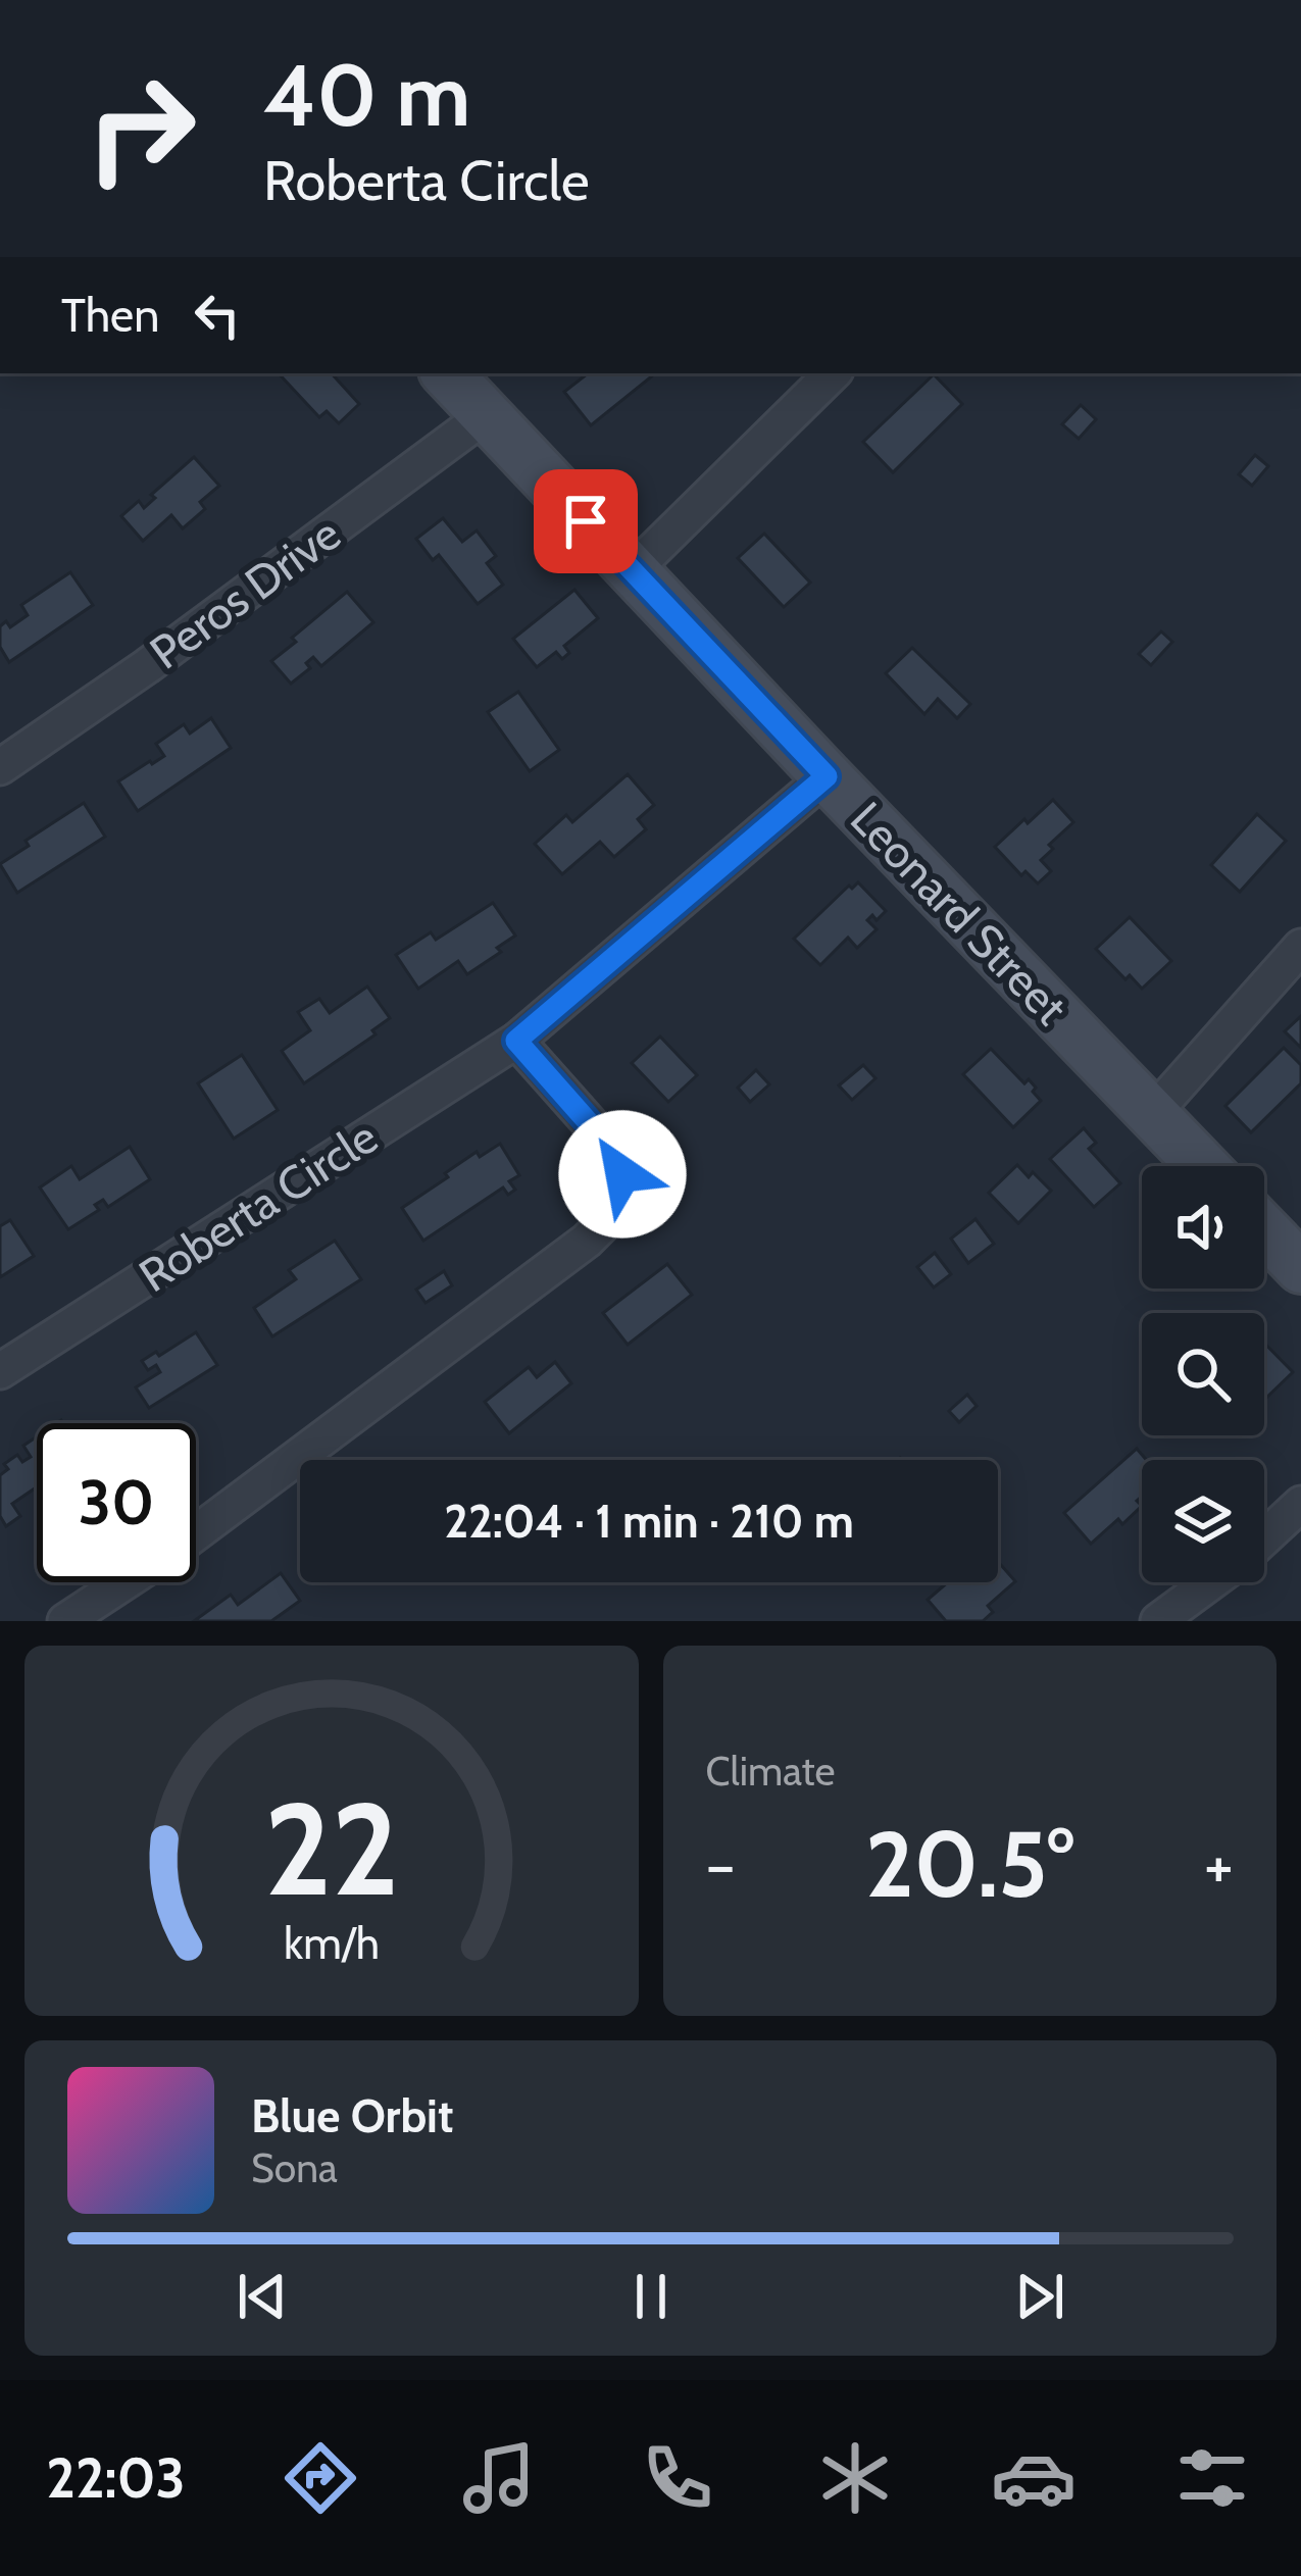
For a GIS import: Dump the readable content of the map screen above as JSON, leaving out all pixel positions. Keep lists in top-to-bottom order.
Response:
{
  "streets": {
    "street": ["Peros Drive", "Leonard Street", "Roberta Circle"]
  },
  "crossings": [
    ["Peros Drive", "Leonard Street"],
    ["Leonard Street", "Roberta Circle"]
  ],
  "page": {
    "turn": ["40 m", "Roberta Circle"],
    "then": "Then",
    "limit": "30",
    "trip": "22:04 · 1 min · 210 m",
    "tile": "Climate",
    "heat": ["−", "20.5°", "+"],
    "song": ["Blue Orbit", "Sona"],
    "tabs": "22:03",
    "gauge": ["22", "km/h"]
  }
}
